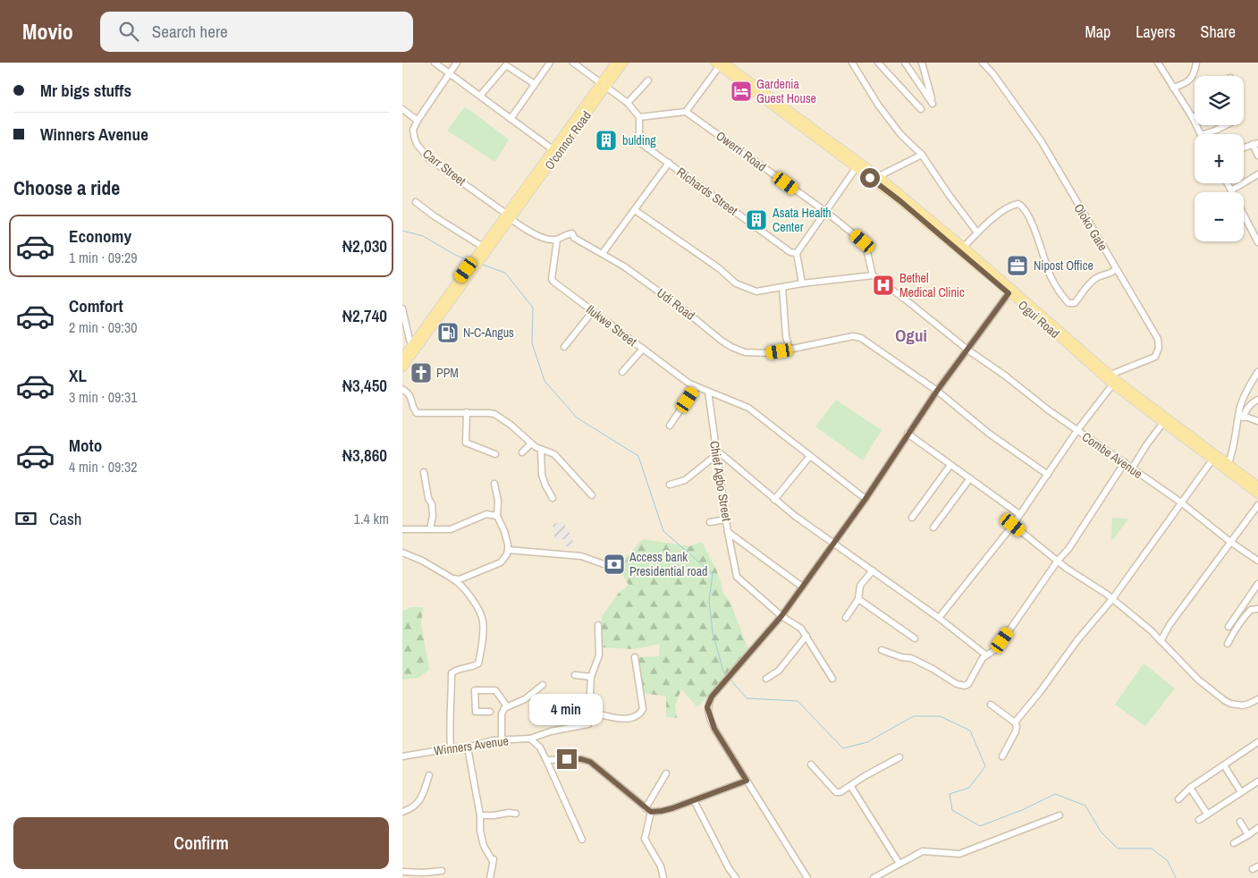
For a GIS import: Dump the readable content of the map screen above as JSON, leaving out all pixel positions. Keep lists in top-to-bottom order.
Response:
{
  "streets": {
    "main road": ["O'connor Road", "Ogui Road"],
    "street": [
      "Owerri Road",
      "Carr Street",
      "Richards Street",
      "Oloko Gate",
      "Udi Road",
      "Ilukwe Street",
      "Combe Avenue",
      "Chief Agbo Street",
      "Winners Avenue"
    ]
  },
  "crossings": [
    ["O'connor Road", "Carr Street"],
    ["O'connor Road", "Udi Road"],
    ["Carr Street", "Udi Road"],
    ["Oloko Gate", "Ogui Road"],
    ["Udi Road", "Ilukwe Street"],
    ["Ilukwe Street", "Chief Agbo Street"]
  ],
  "districts": ["Ogui"],
  "places": {
    "hotel": ["Gardenia Guest House"],
    "building": ["bulding", "Asata Health Center"],
    "office": ["Nipost Office"],
    "hospital": ["Bethel Medical Clinic"],
    "fuel station": ["N-C-Angus"],
    "church": ["PPM"],
    "bank": ["Access bank Presidential road"]
  },
  "page": {
    "header": "Movio",
    "search": "Search here",
    "nav": ["Map", "Layers", "Share"],
    "banner": ["Mr bigs stuffs", "Winners Avenue"],
    "map_buttons": ["+", "−"],
    "heading": "Choose a ride",
    "list": [
      {
        "name": "Economy",
        "note": "1 min · 09:29",
        "value": "₦2,030"
      },
      {
        "name": "Comfort",
        "note": "2 min · 09:30",
        "value": "₦2,740"
      },
      {
        "name": "XL",
        "note": "3 min · 09:31",
        "value": "₦3,450"
      },
      {
        "name": "Moto",
        "note": "4 min · 09:32",
        "value": "₦3,860"
      }
    ],
    "pay": ["Cash", "1.4 km"],
    "bubble": "4 min",
    "buttons": "Confirm"
  }
}
